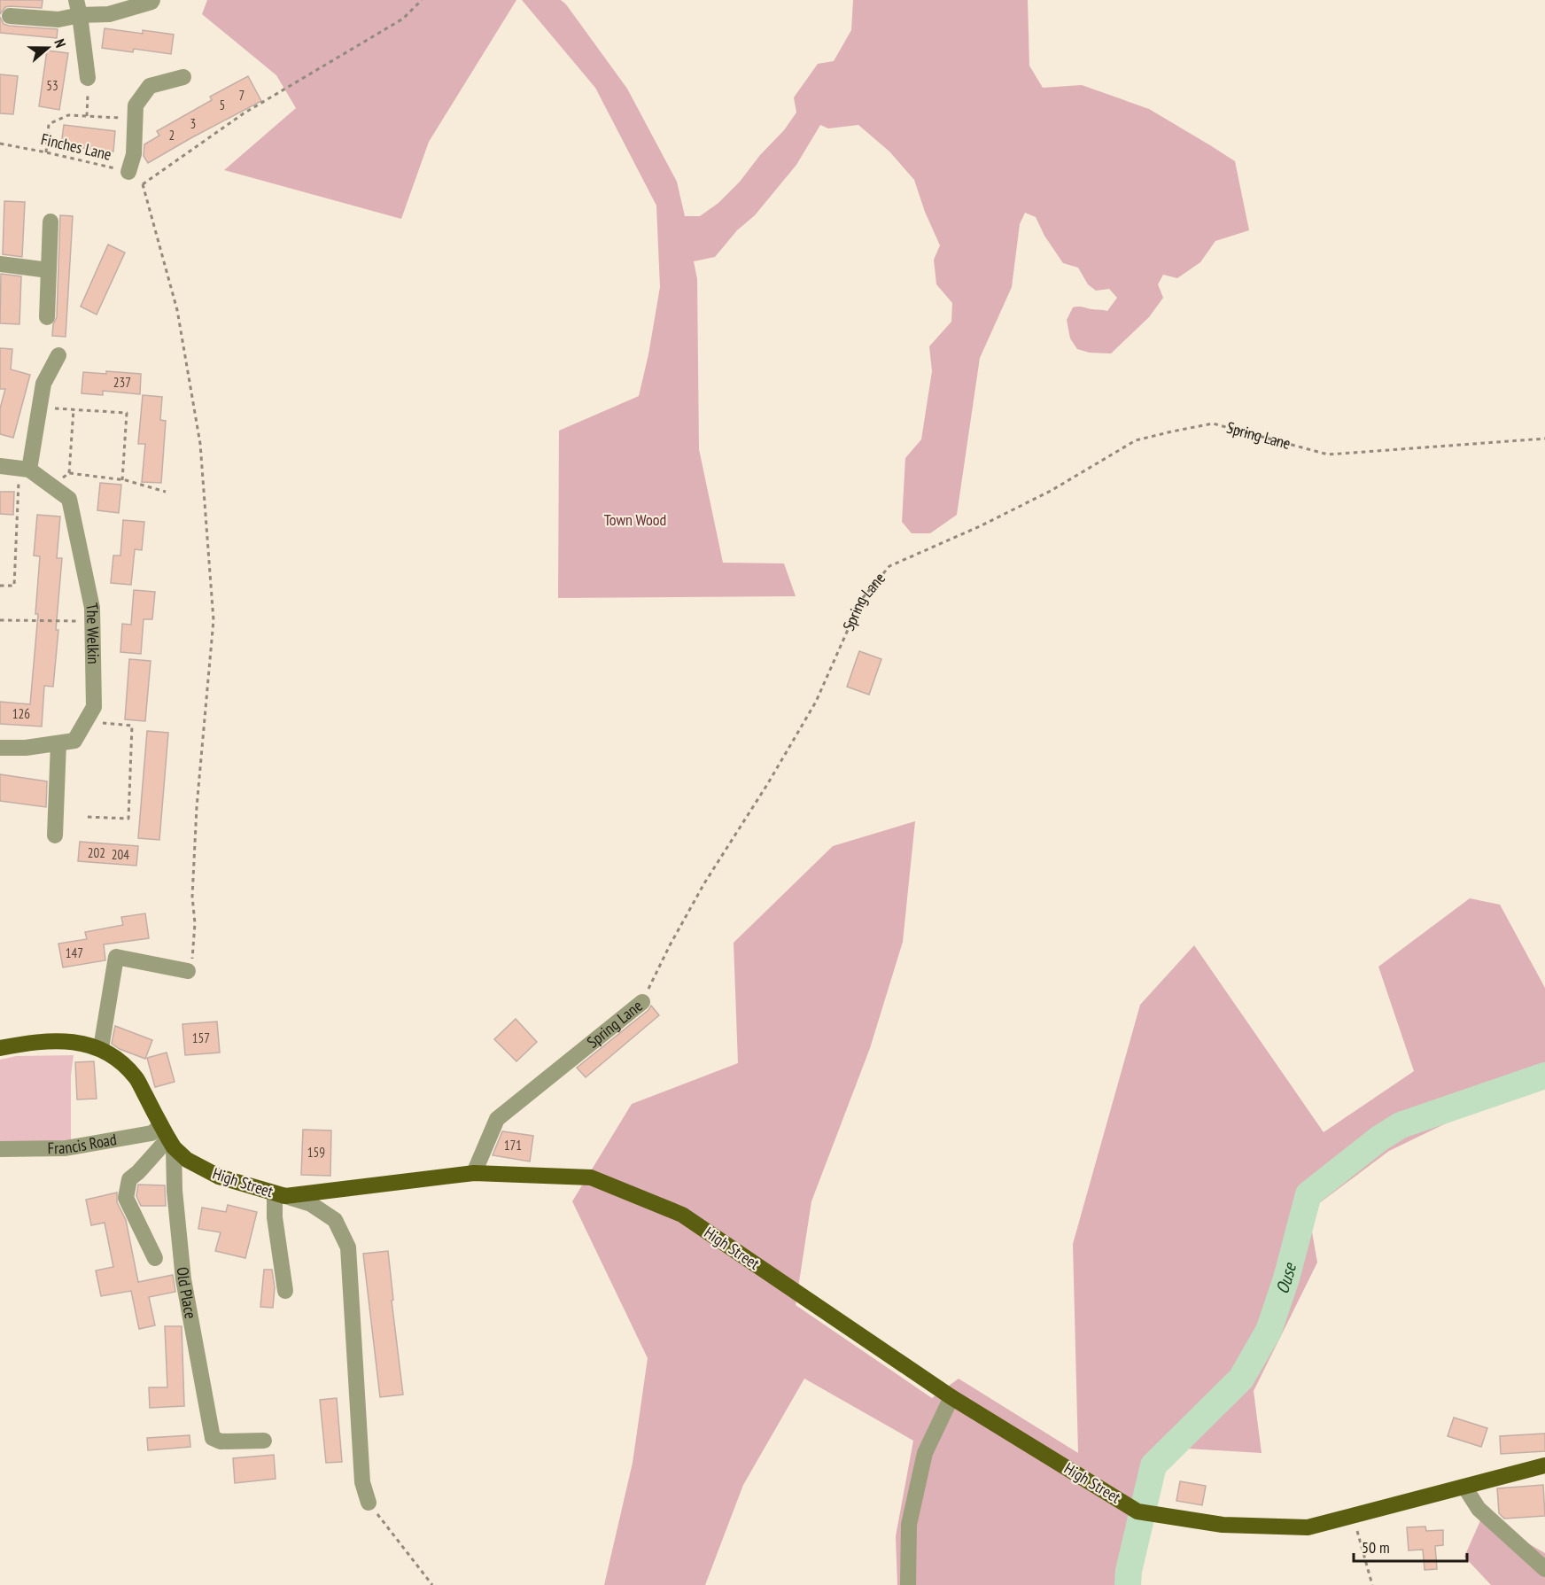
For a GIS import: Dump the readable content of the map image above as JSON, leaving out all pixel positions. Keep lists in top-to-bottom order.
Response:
{
  "streets": {
    "main road": ["High Street"],
    "street": [
      "Spring Lane",
      "The Welkin",
      "Francis Road",
      "Old Place"
    ],
    "path": ["Finches Lane"]
  },
  "crossings": [
    ["Spring Lane", "High Street"],
    ["Francis Road", "High Street"],
    ["Francis Road", "Old Place"],
    ["High Street", "Old Place"]
  ],
  "water": ["Ouse"],
  "parks": ["Town Wood"],
  "house_numbers": [
    "53",
    "7",
    "5",
    "3",
    "2",
    "237",
    "126",
    "202",
    "204",
    "147",
    "157",
    "171",
    "159"
  ],
  "scale_bar": "50 m",
  "north": "right"
}
